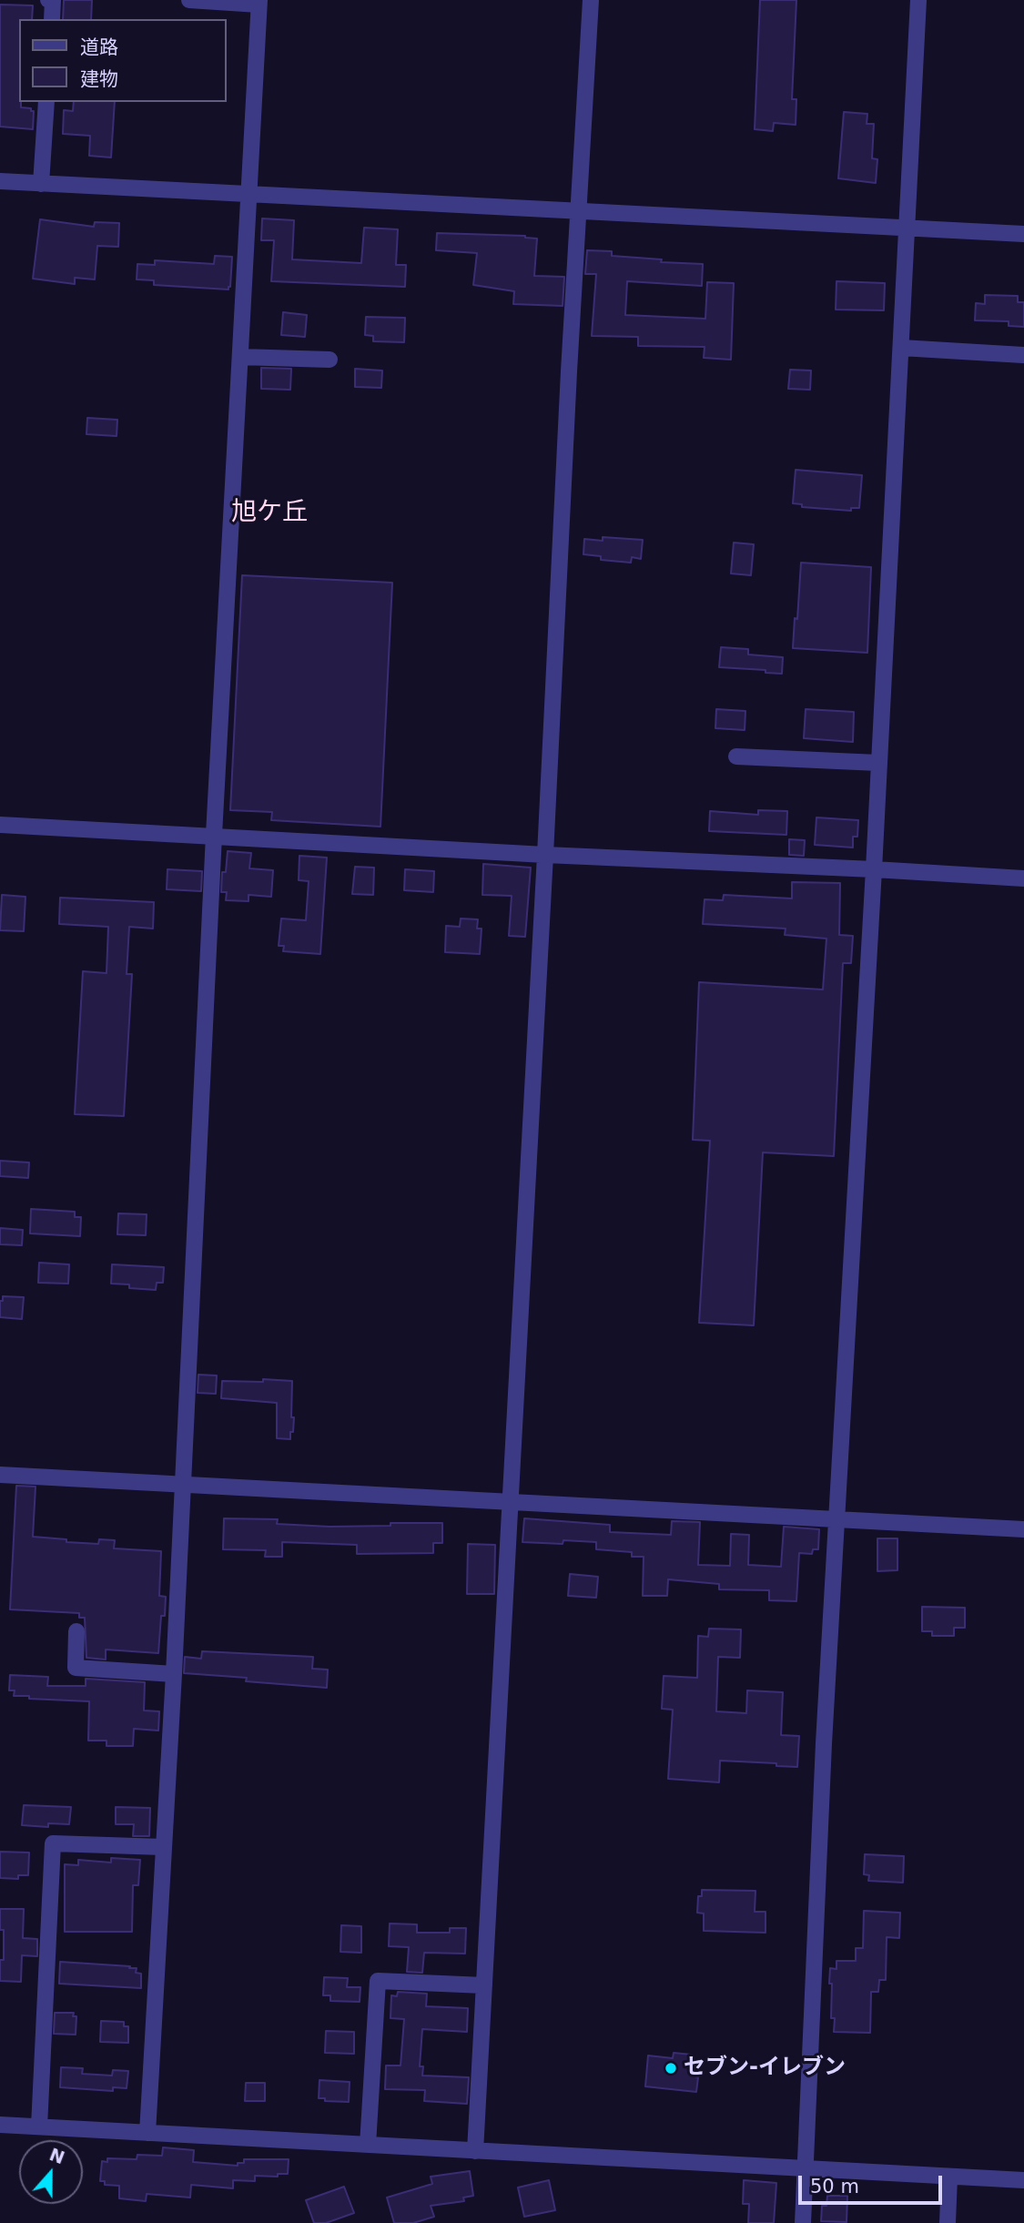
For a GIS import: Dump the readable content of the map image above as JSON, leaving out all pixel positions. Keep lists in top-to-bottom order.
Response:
{
  "districts": ["旭ケ丘"],
  "places": ["セブン-イレブン"],
  "legend": ["道路", "建物"],
  "scale_bar": "50 m",
  "north": "top"
}
